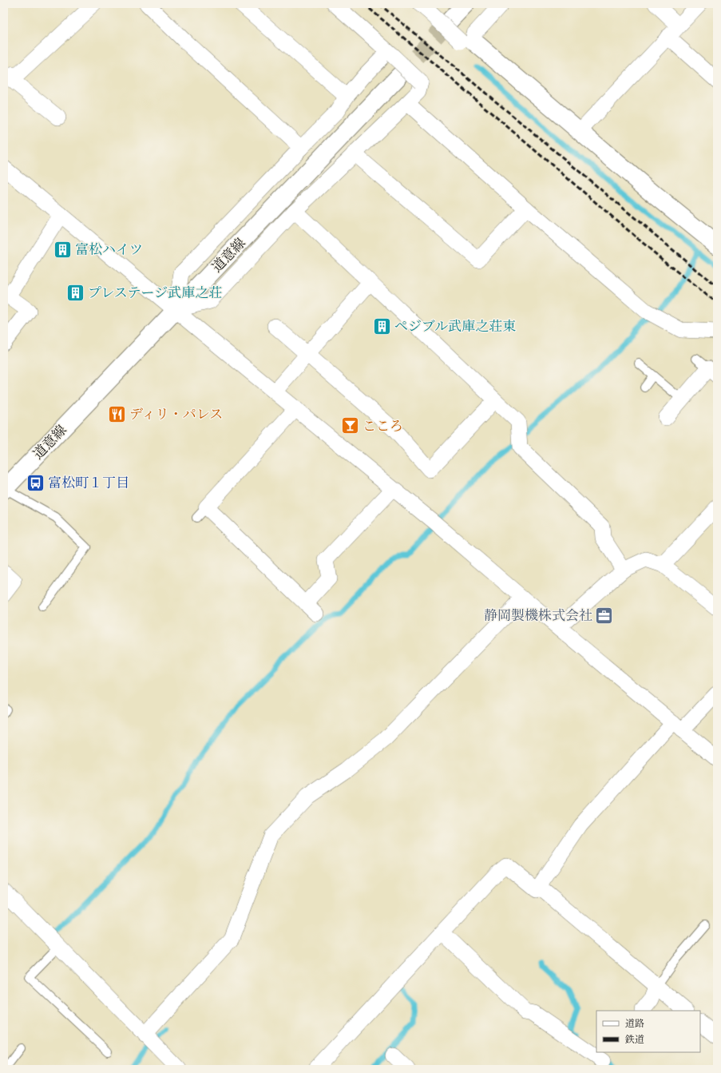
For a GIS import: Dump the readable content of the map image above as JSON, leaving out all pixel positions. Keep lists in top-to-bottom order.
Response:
{
  "streets": {
    "street": ["道意線"]
  },
  "places": {
    "building": ["富松ハイツ", "プレステージ武庫之荘", "ペジブル武庫之荘東"],
    "restaurant": ["ディリ・パレス"],
    "bar": ["こころ"],
    "bus stop": ["富松町１丁目"],
    "office": ["静岡製機株式会社"]
  },
  "legend": ["道路", "鉄道"]
}
